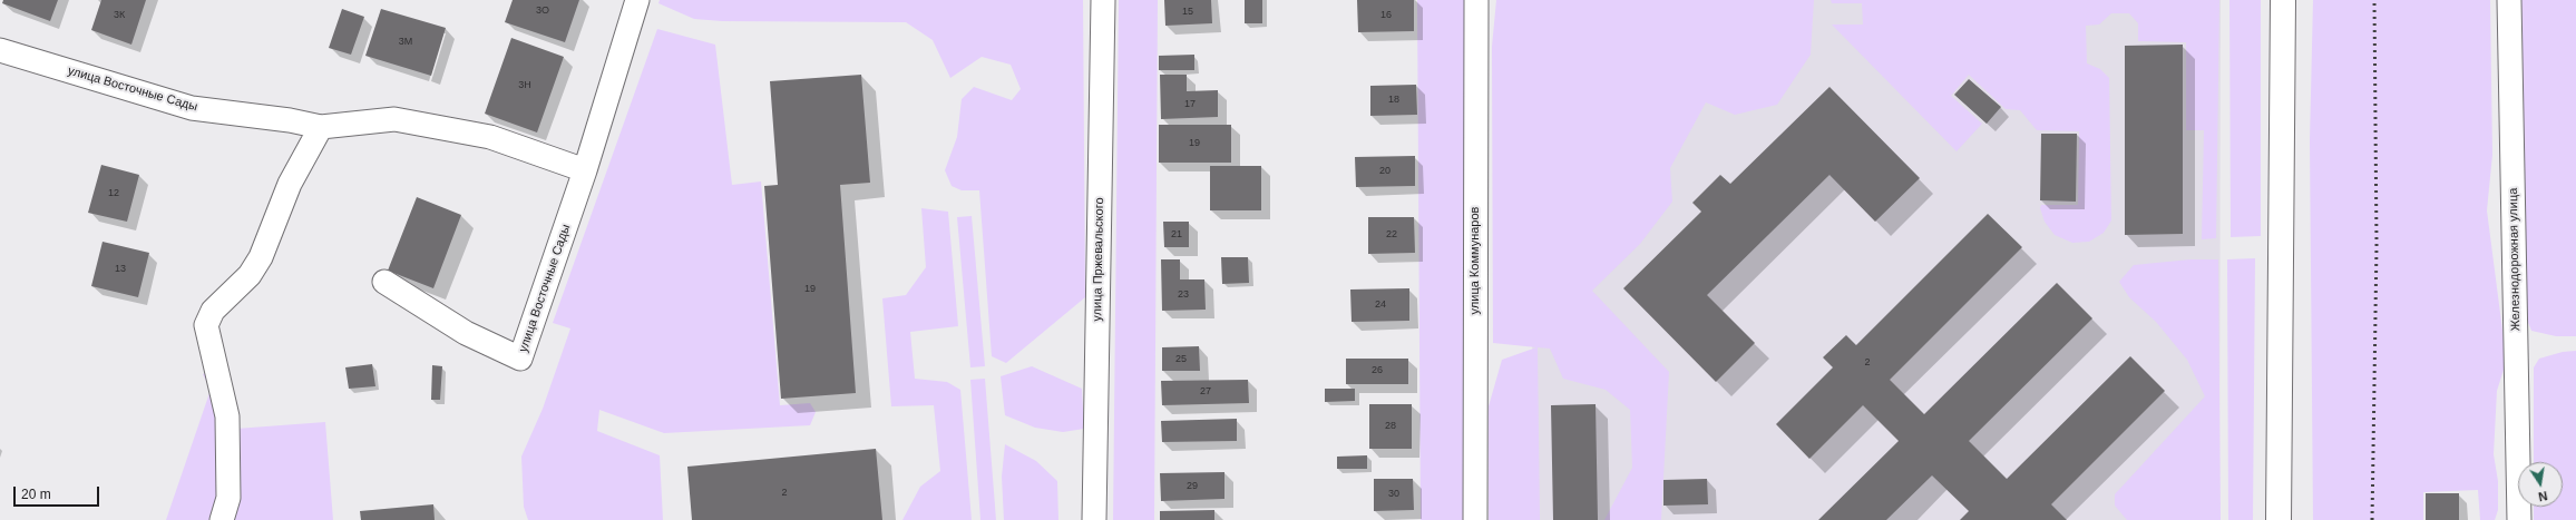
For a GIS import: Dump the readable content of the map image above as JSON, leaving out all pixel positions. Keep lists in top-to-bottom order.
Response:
{
  "streets": {
    "street": [
      "улица Восточные Сады",
      "улица Пржевальского",
      "Железнодорожная улица",
      "улица Коммунаров"
    ]
  },
  "house_numbers": [
    "3О",
    "15",
    "3К",
    "16",
    "3М",
    "3Н",
    "18",
    "17",
    "19",
    "20",
    "12",
    "21",
    "22",
    "13",
    "19",
    "23",
    "24",
    "25",
    "2",
    "26",
    "27",
    "28",
    "29",
    "2",
    "30"
  ],
  "scale_bar": "20 m",
  "north": "bottom"
}
